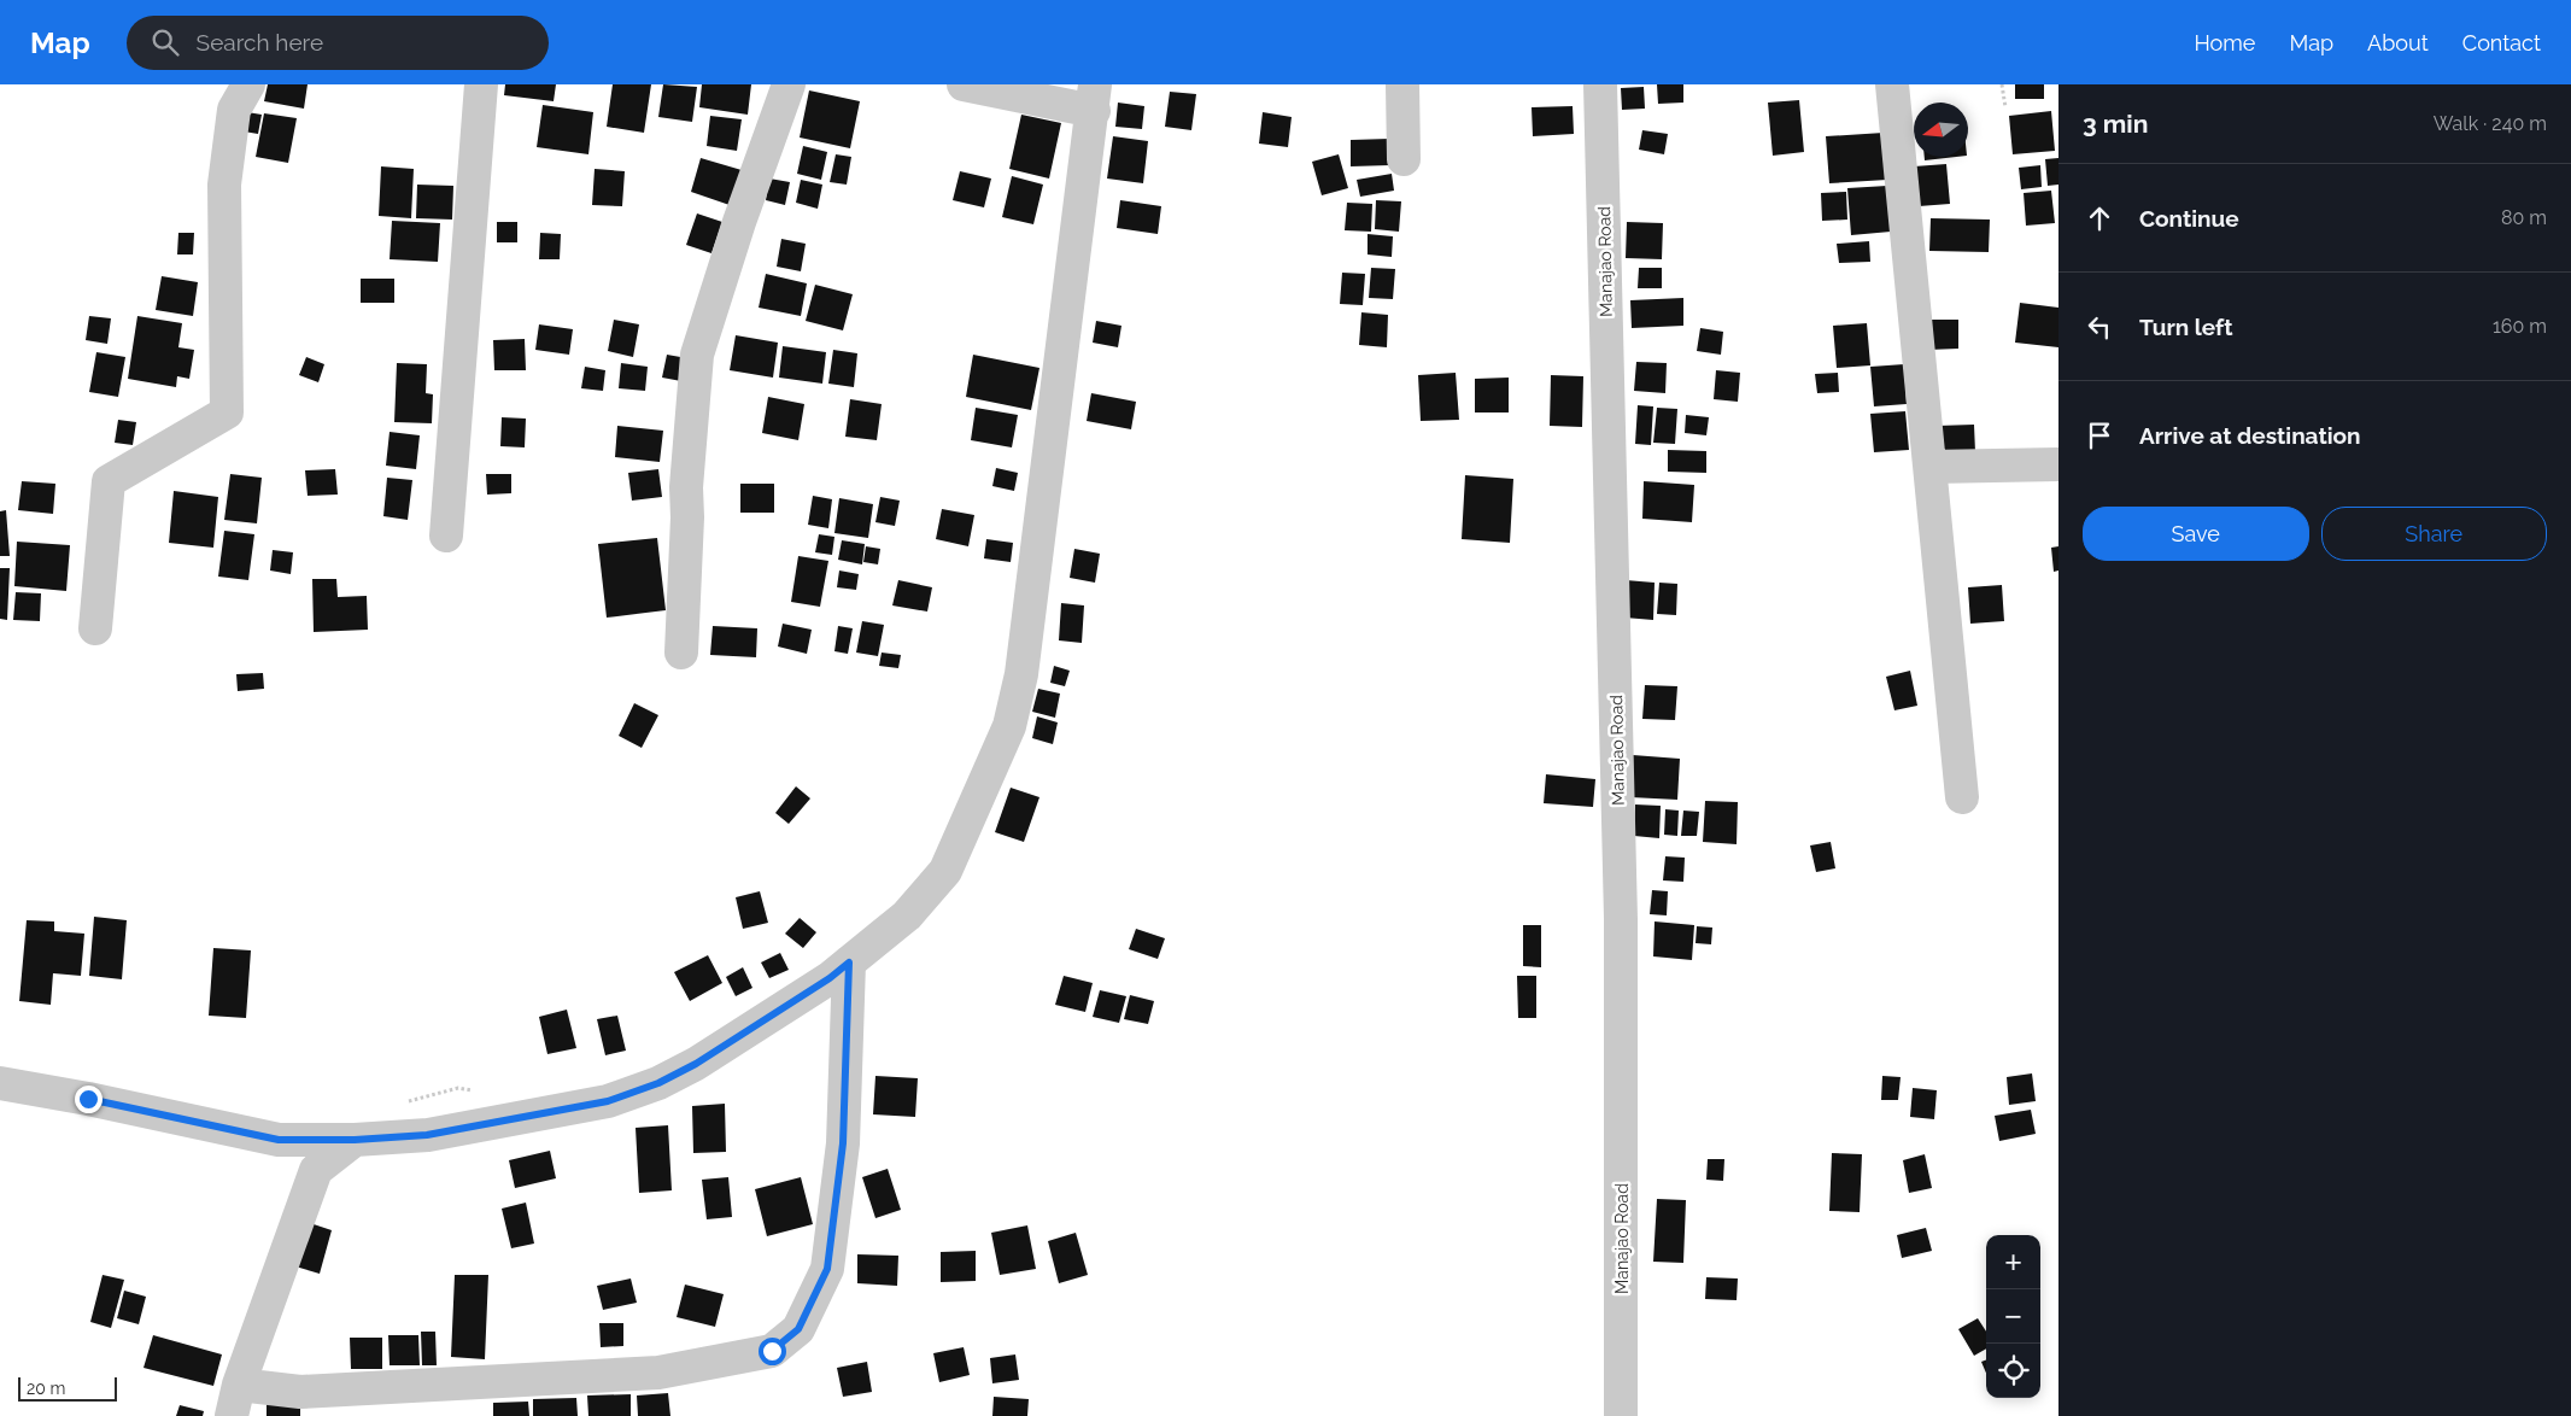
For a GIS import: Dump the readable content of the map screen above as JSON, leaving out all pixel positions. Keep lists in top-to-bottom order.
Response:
{
  "streets": {
    "street": ["Manajao Road"]
  },
  "scale_bar": "20 m",
  "north": "left",
  "page": {
    "header": "Map",
    "search": "Search here",
    "nav": [
      "Home",
      "Map",
      "About",
      "Contact"
    ],
    "heading": ["3 min", "Walk · 240 m"],
    "list": [
      ["Continue", "80 m"],
      ["Turn left", "160 m"],
      "Arrive at destination"
    ],
    "buttons": ["Save", "Share"],
    "map_buttons": ["+", "−"],
    "scale": "20 m"
  }
}
